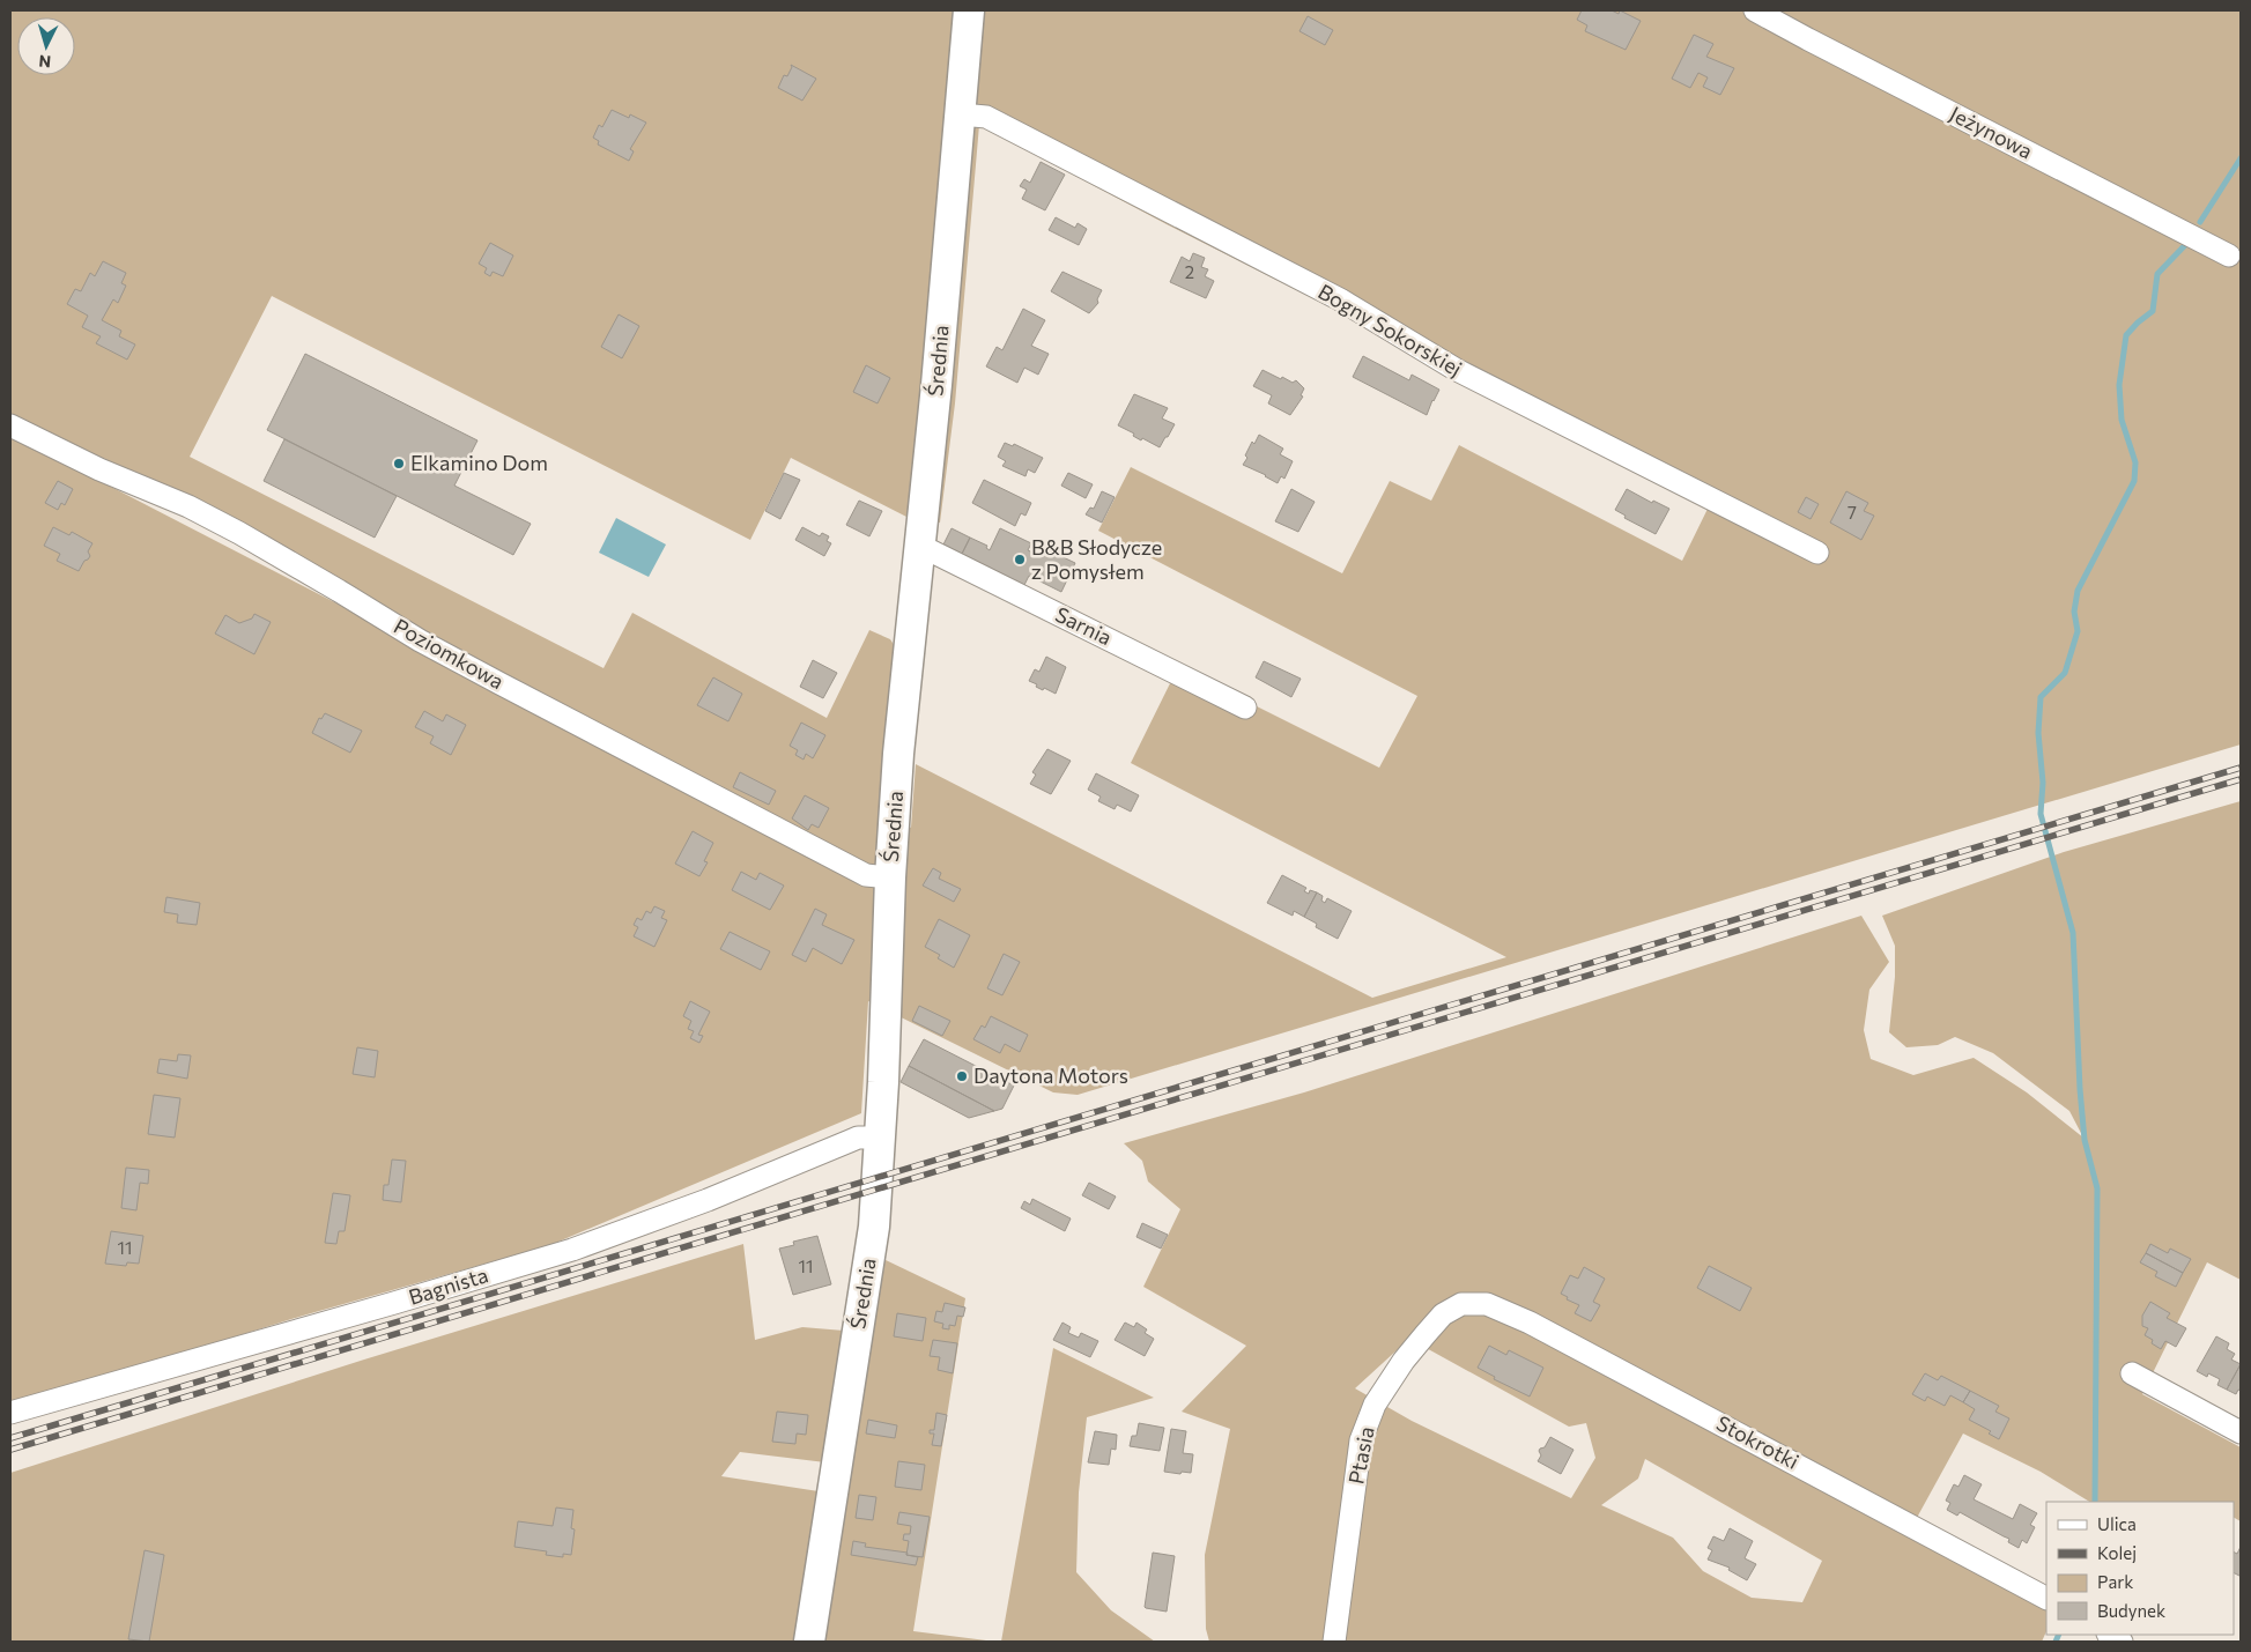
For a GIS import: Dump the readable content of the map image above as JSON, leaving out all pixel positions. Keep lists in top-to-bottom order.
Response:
{
  "streets": {
    "street": [
      "Jeżynowa",
      "Bogny Sokorskiej",
      "Średnia",
      "Sarnia",
      "Poziomkowa",
      "Bagnista",
      "Stokrotki",
      "Ptasia"
    ]
  },
  "crossings": [
    ["Bogny Sokorskiej", "Średnia"],
    ["Średnia", "Sarnia"],
    ["Średnia", "Poziomkowa"],
    ["Średnia", "Bagnista"],
    ["Stokrotki", "Ptasia"]
  ],
  "places": ["Elkamino Dom", "B&B Słodycze z Pomysłem", "Daytona Motors"],
  "house_numbers": [
    "2",
    "7",
    "11",
    "11"
  ],
  "legend": [
    "Ulica",
    "Kolej",
    "Park",
    "Budynek"
  ],
  "north": "bottom"
}
